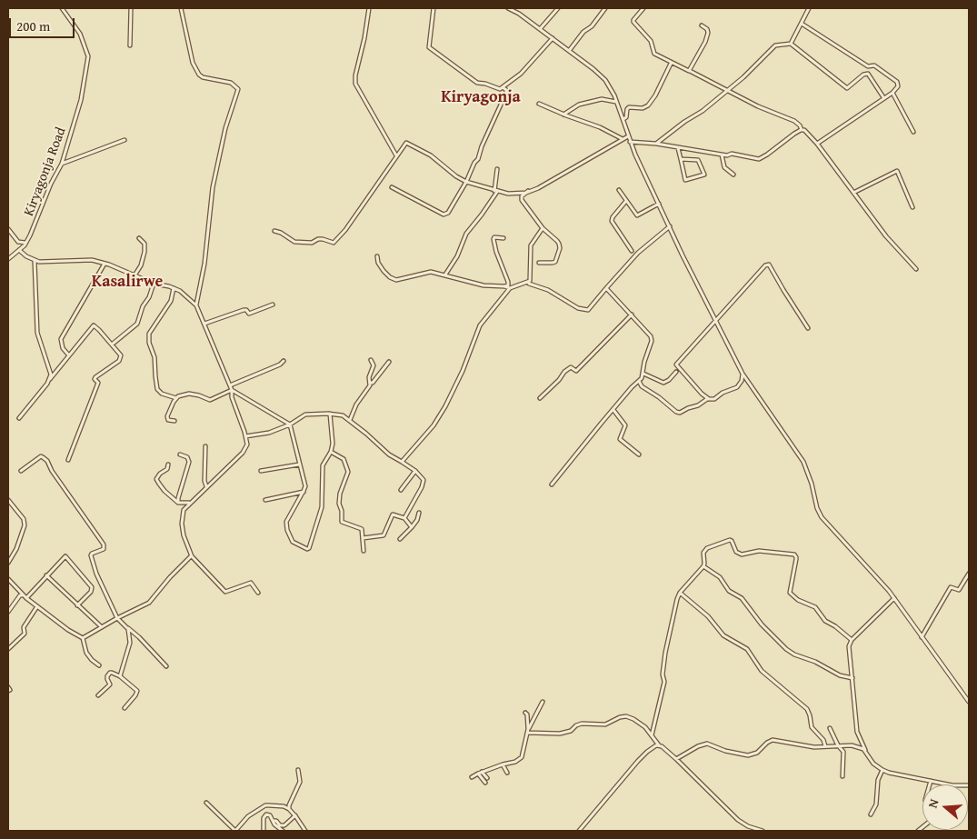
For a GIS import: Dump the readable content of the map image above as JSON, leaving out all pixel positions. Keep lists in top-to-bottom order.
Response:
{
  "streets": {
    "street": ["Kiryagonja Road"]
  },
  "districts": ["Kiryagonja", "Kasalirwe"],
  "scale_bar": "200 m",
  "north": "left"
}
